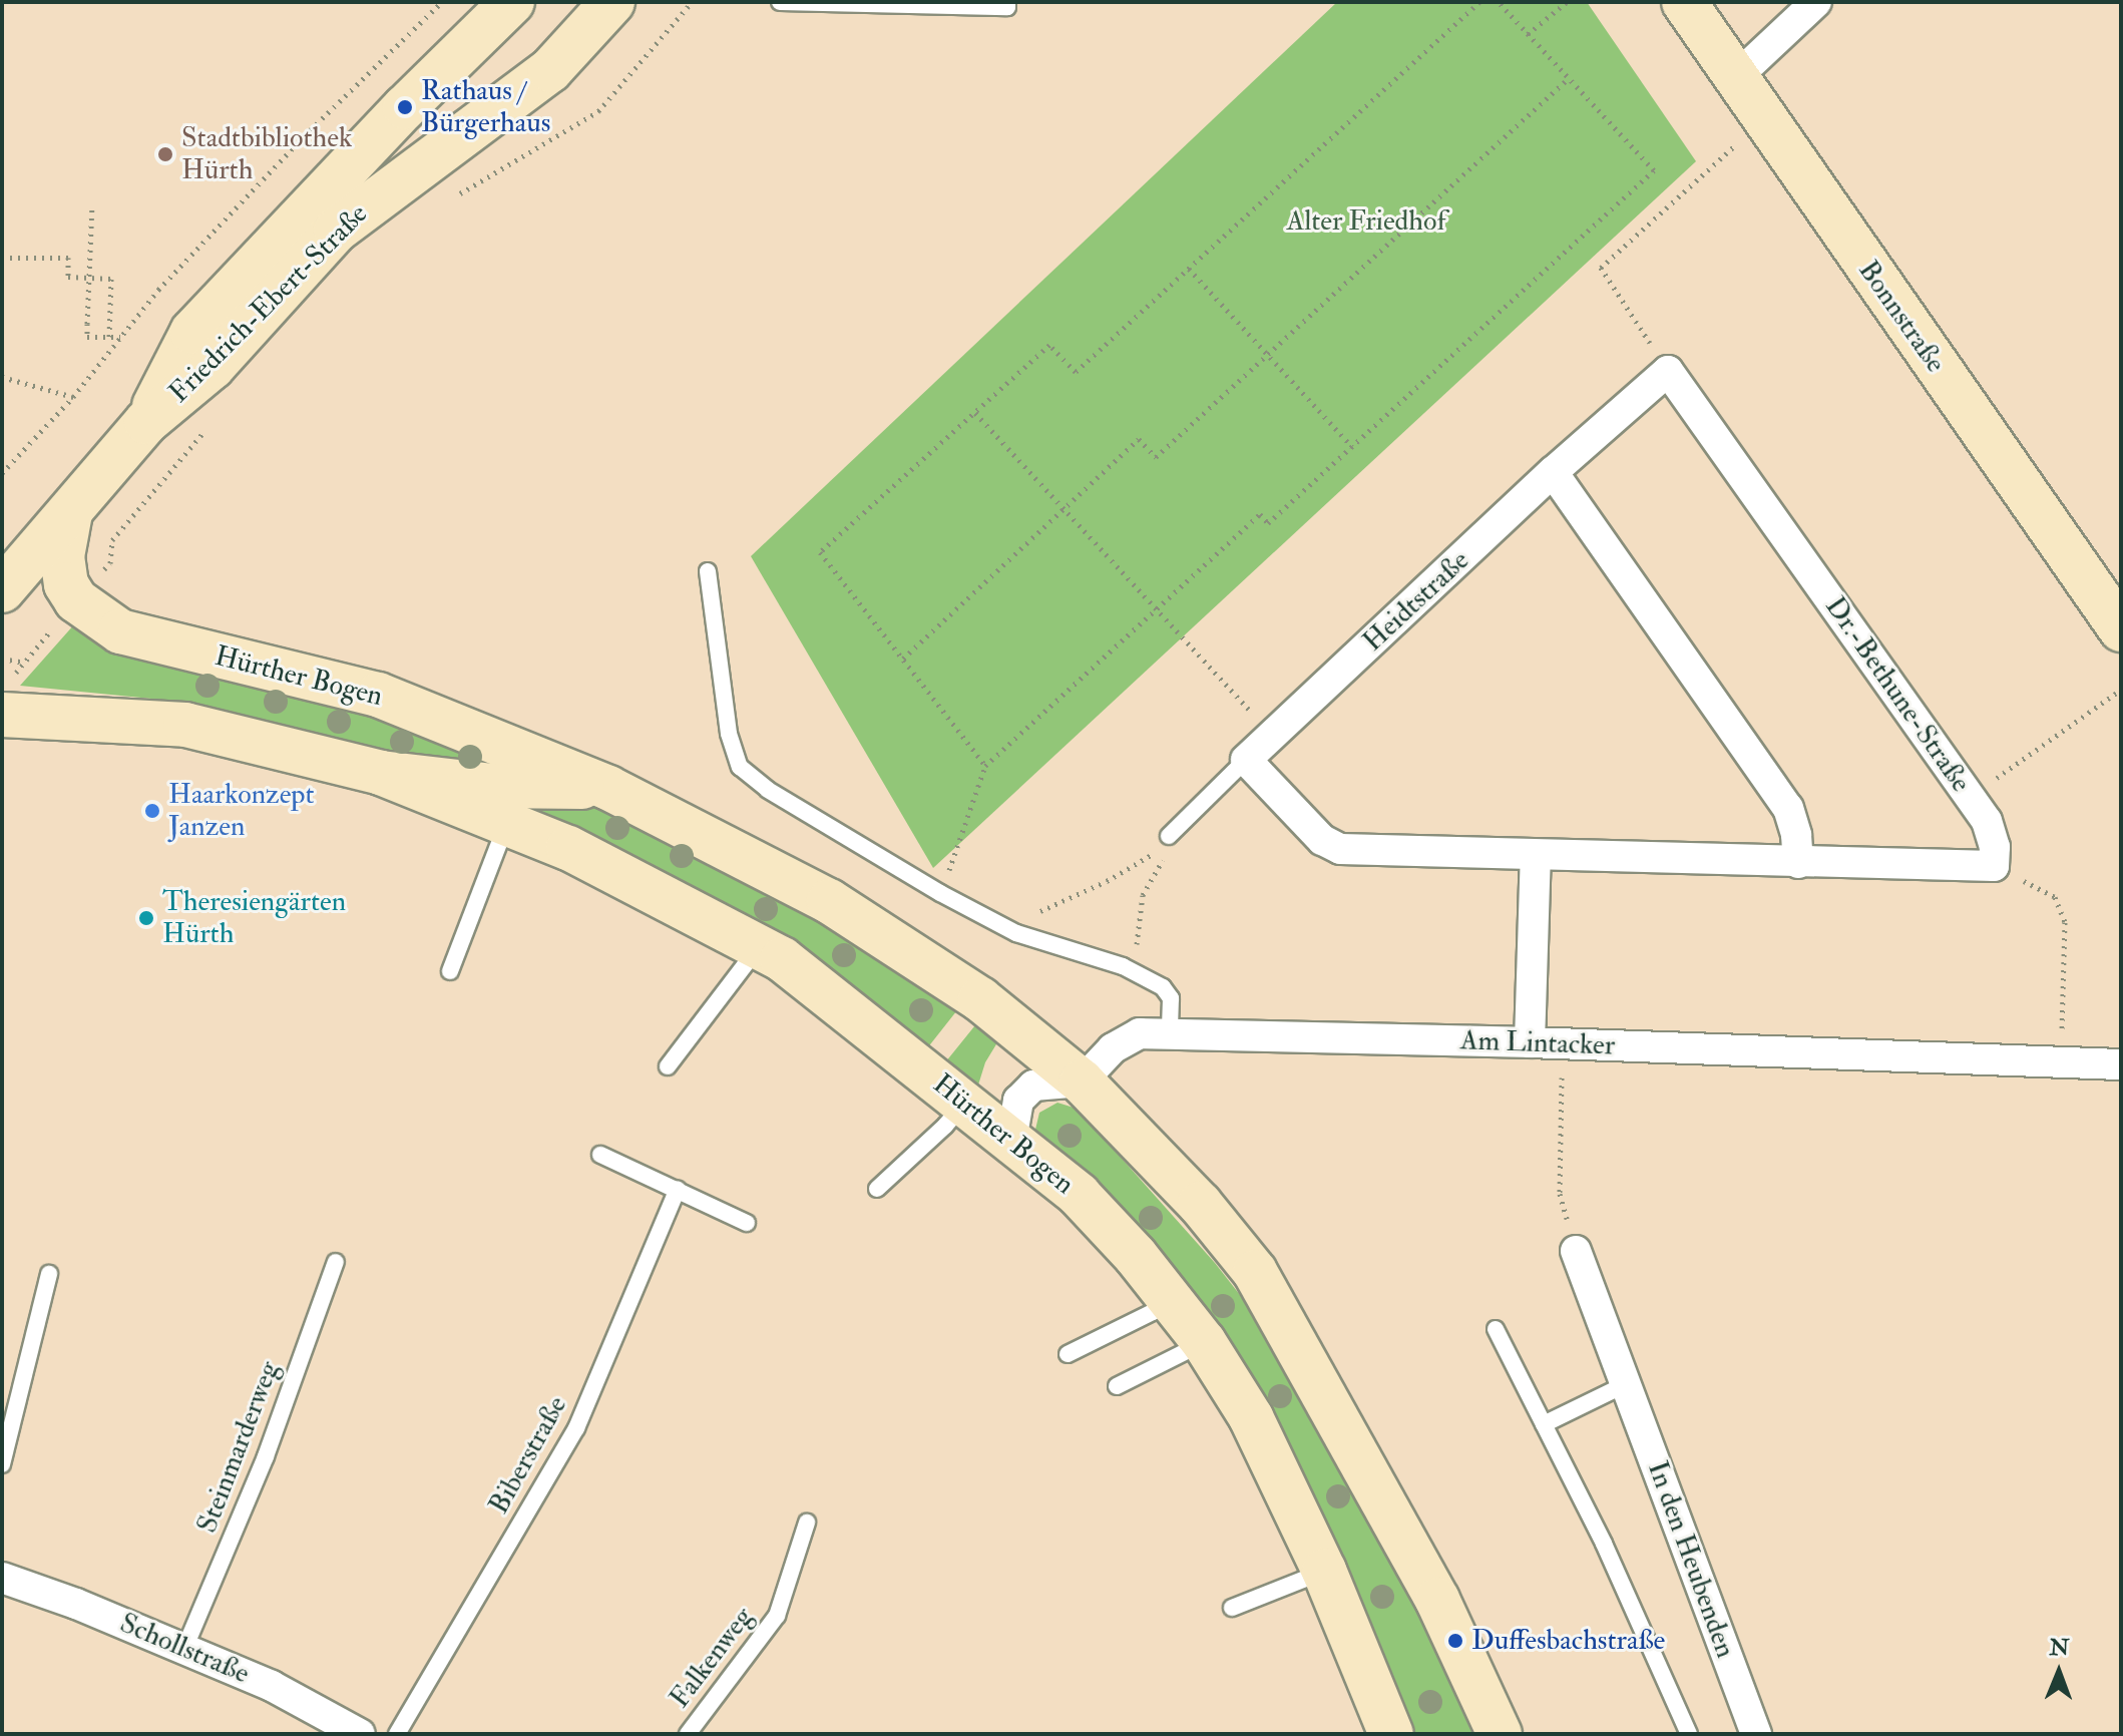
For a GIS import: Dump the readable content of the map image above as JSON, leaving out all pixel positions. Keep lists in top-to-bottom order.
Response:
{
  "streets": {
    "street": [
      "Friedrich-Ebert-Straße",
      "Bonnstraße",
      "Heidtstraße",
      "Hürther Bogen",
      "Dr.-Bethune-Straße",
      "Am Lintacker",
      "In den Heubenden",
      "Schollstraße"
    ],
    "lane": ["Steinmarderweg", "Biberstraße", "Falkenweg"]
  },
  "crossings": [
    ["Friedrich-Ebert-Straße", "Hürther Bogen"],
    ["Heidtstraße", "Dr.-Bethune-Straße"],
    ["Hürther Bogen", "Am Lintacker"],
    ["Steinmarderweg", "Schollstraße"]
  ],
  "parks": ["Alter Friedhof"],
  "places": [
    "Rathaus / Bürgerhaus",
    "Stadtbibliothek Hürth",
    "Haarkonzept Janzen",
    "Theresiengärten Hürth",
    "Duffesbachstraße"
  ],
  "north": "top"
}
